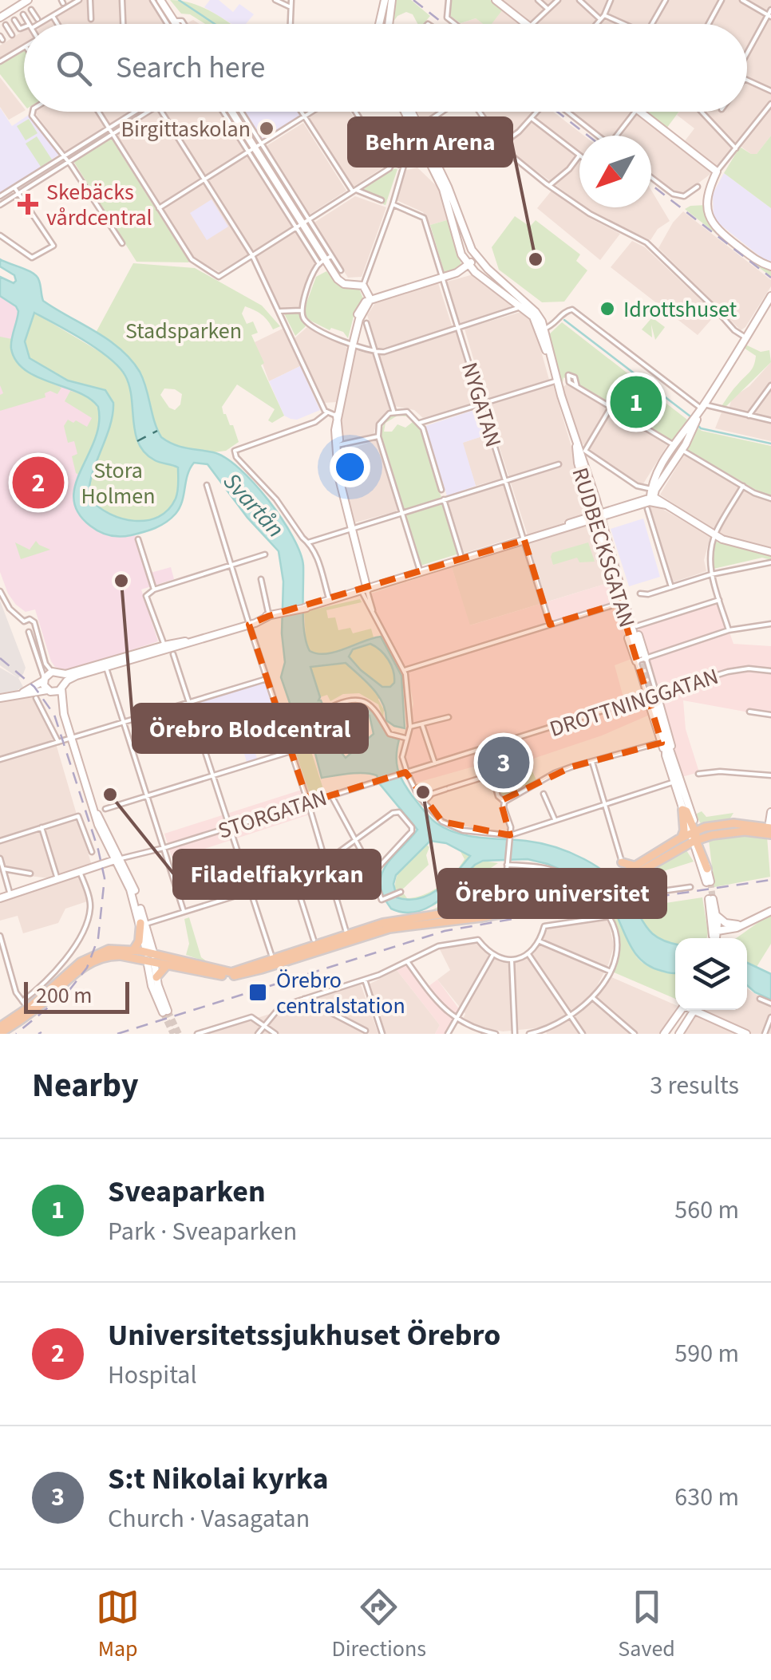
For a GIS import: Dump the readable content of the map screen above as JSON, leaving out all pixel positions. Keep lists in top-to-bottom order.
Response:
{
  "streets": {
    "main road": ["RUDBECKSGATAN", "STORGATAN"],
    "street": ["NYGATAN", "DROTTNINGGATAN"]
  },
  "crossings": [
    ["RUDBECKSGATAN", "DROTTNINGGATAN"],
    ["DROTTNINGGATAN", "STORGATAN"]
  ],
  "water": ["Svartån"],
  "parks": ["Stadsparken", "Stora Holmen"],
  "places": {
    "other": [
      "Birgittaskolan",
      "Behrn Arena",
      "Idrottshuset",
      "Örebro Blodcentral",
      "Örebro universitet",
      "Filadelfiakyrkan"
    ],
    "health": ["Skebäcks vårdcentral"],
    "transit": ["Örebro centralstation"]
  },
  "scale_bar": "200 m",
  "north": "bottom left",
  "page": {
    "search": "Search here",
    "pins": ["1", "2", "3"],
    "scale": "200 m",
    "heading": ["Nearby", "3 results"],
    "list": [
      {
        "mark": "1",
        "name": "Sveaparken",
        "note": "Park · Sveaparken",
        "value": "560 m"
      },
      {
        "mark": "2",
        "name": "Universitetssjukhuset Örebro",
        "note": "Hospital",
        "value": "590 m"
      },
      {
        "mark": "3",
        "name": "S:t Nikolai kyrka",
        "note": "Church · Vasagatan",
        "value": "630 m"
      }
    ],
    "nav": ["Map", "Directions", "Saved"]
  }
}
